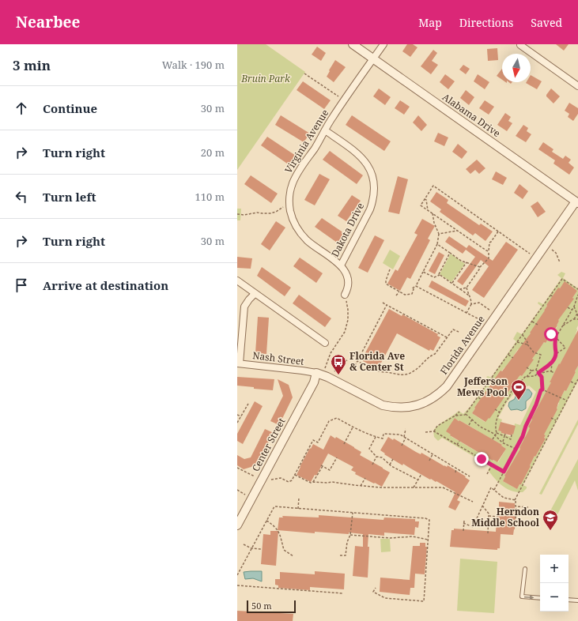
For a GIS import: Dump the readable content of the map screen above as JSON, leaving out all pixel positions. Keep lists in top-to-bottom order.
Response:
{
  "streets": {
    "street": [
      "Alabama Drive",
      "Virginia Avenue",
      "Dakota Drive",
      "Florida Avenue",
      "Nash Street",
      "Center Street"
    ]
  },
  "crossings": [
    ["Alabama Drive", "Virginia Avenue"],
    ["Alabama Drive", "Florida Avenue"],
    ["Virginia Avenue", "Dakota Drive"],
    ["Florida Avenue", "Nash Street"],
    ["Florida Avenue", "Center Street"],
    ["Nash Street", "Center Street"]
  ],
  "parks": ["Bruin Park"],
  "places": {
    "bus stop": ["Florida Ave & Center St"],
    "sports": ["Jefferson Mews Pool"],
    "school or university": ["Herndon Middle School"]
  },
  "scale_bar": "50 m",
  "north": "bottom",
  "page": {
    "header": "Nearbee",
    "nav": ["Map", "Directions", "Saved"],
    "heading": ["3 min", "Walk · 190 m"],
    "list": [
      ["Continue", "30 m"],
      ["Turn right", "20 m"],
      ["Turn left", "110 m"],
      ["Turn right", "30 m"],
      "Arrive at destination"
    ],
    "map_buttons": ["+", "−"],
    "scale": "50 m"
  }
}
